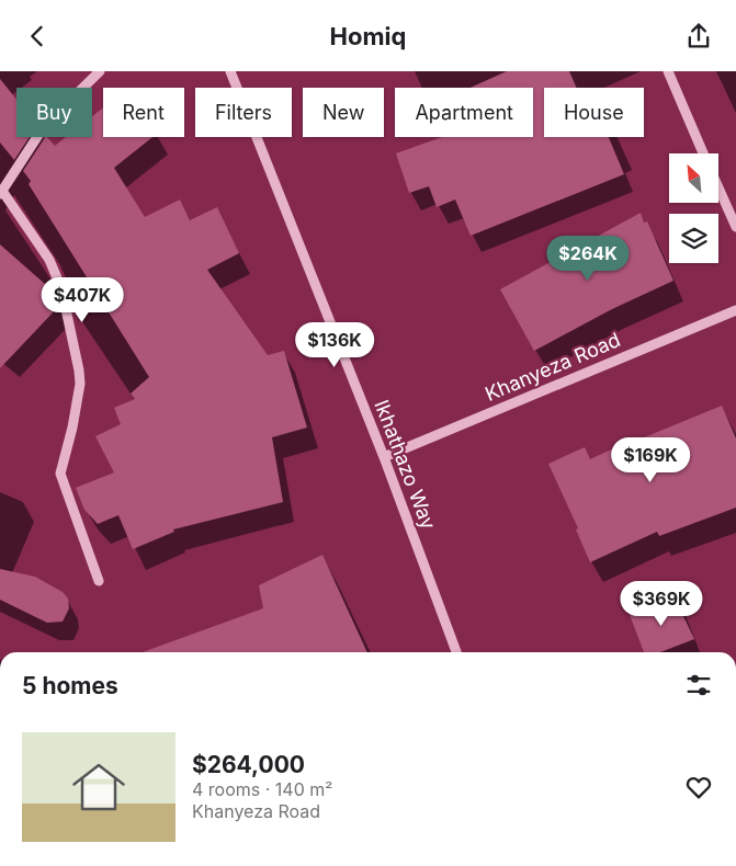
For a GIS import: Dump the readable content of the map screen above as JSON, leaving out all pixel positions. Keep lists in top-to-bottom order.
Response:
{
  "streets": {
    "street": ["Khanyeza Road", "Ikhathazo Way"]
  },
  "crossings": [
    ["Khanyeza Road", "Ikhathazo Way"]
  ],
  "north": "top left",
  "page": {
    "header": "Homiq",
    "chip": [
      "Buy",
      "Rent",
      "Filters",
      "New",
      "Apartment",
      "House"
    ],
    "price": [
      "$264K",
      "$407K",
      "$136K",
      "$169K",
      "$369K"
    ],
    "heading": "5 homes",
    "list": [
      {
        "name": "$264,000",
        "note": "4 rooms · 140 m² · Khanyeza Road"
      }
    ]
  }
}
